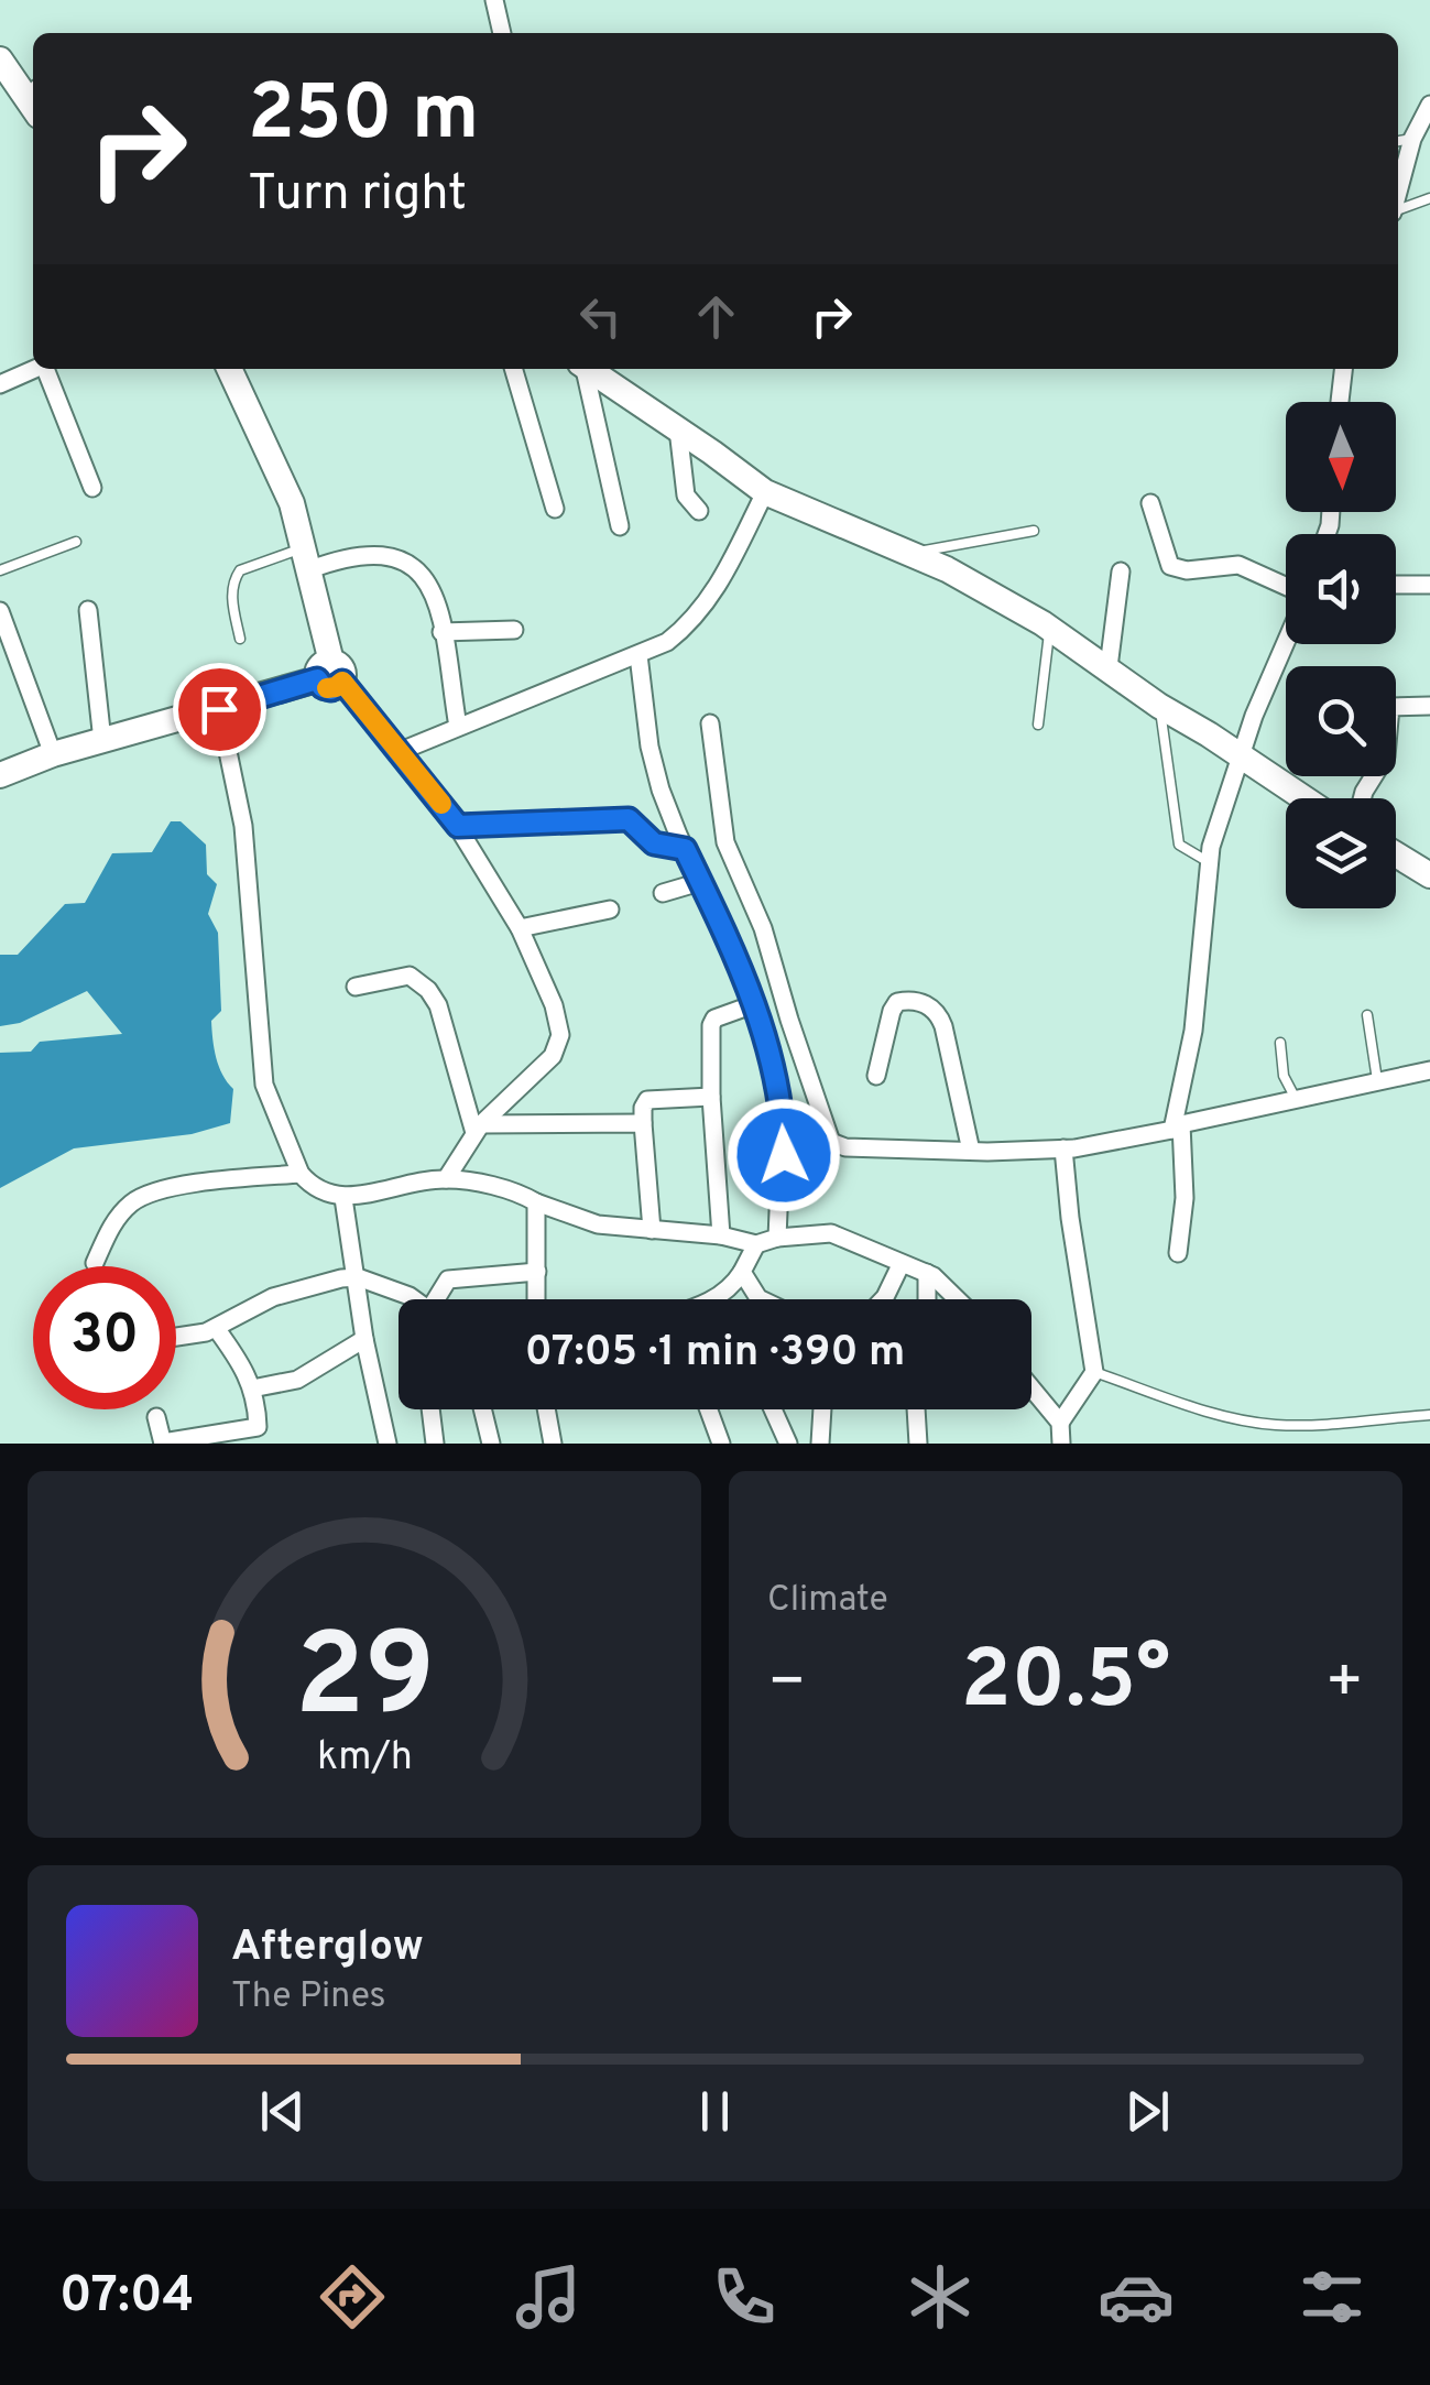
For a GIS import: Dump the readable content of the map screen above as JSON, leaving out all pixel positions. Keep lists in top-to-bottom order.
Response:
{
  "north": "bottom",
  "page": {
    "turn": ["250 m", "Turn right"],
    "limit": "30",
    "trip": "07:05 · 1 min · 390 m",
    "tile": "Climate",
    "heat": ["−", "20.5°", "+"],
    "song": ["Afterglow", "The Pines"],
    "tabs": "07:04",
    "gauge": ["29", "km/h"]
  }
}
